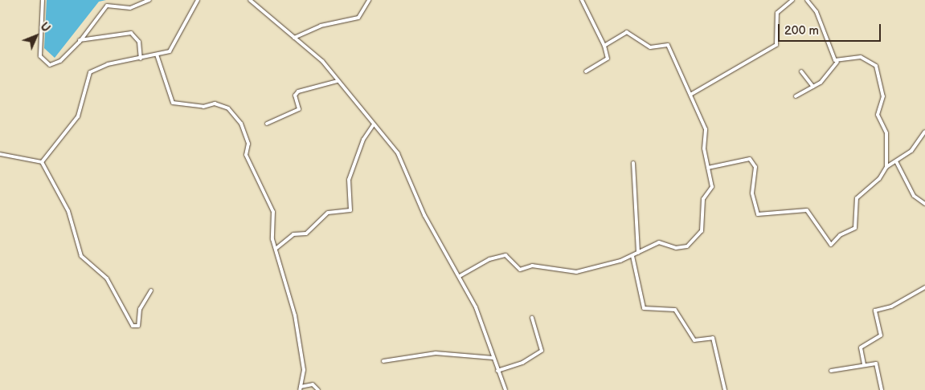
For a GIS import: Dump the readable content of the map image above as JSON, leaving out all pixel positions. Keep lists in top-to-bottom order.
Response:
{
  "scale_bar": "200 m",
  "north": "top right"
}
